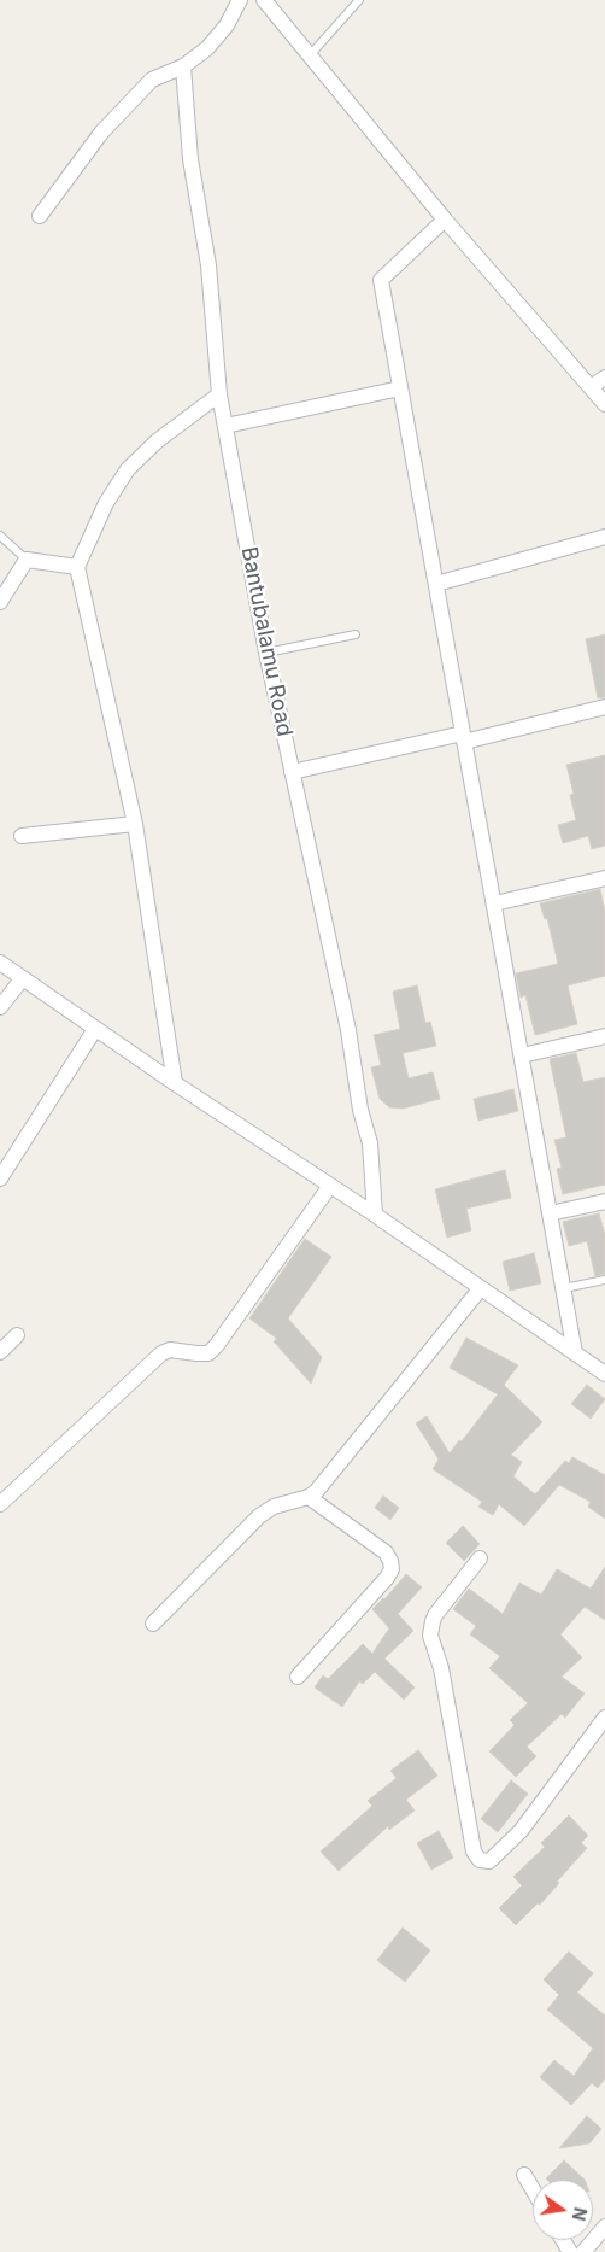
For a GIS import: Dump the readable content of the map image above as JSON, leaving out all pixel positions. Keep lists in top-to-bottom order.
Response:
{
  "streets": {
    "street": ["Bantubalamu Road"]
  },
  "north": "right"
}
